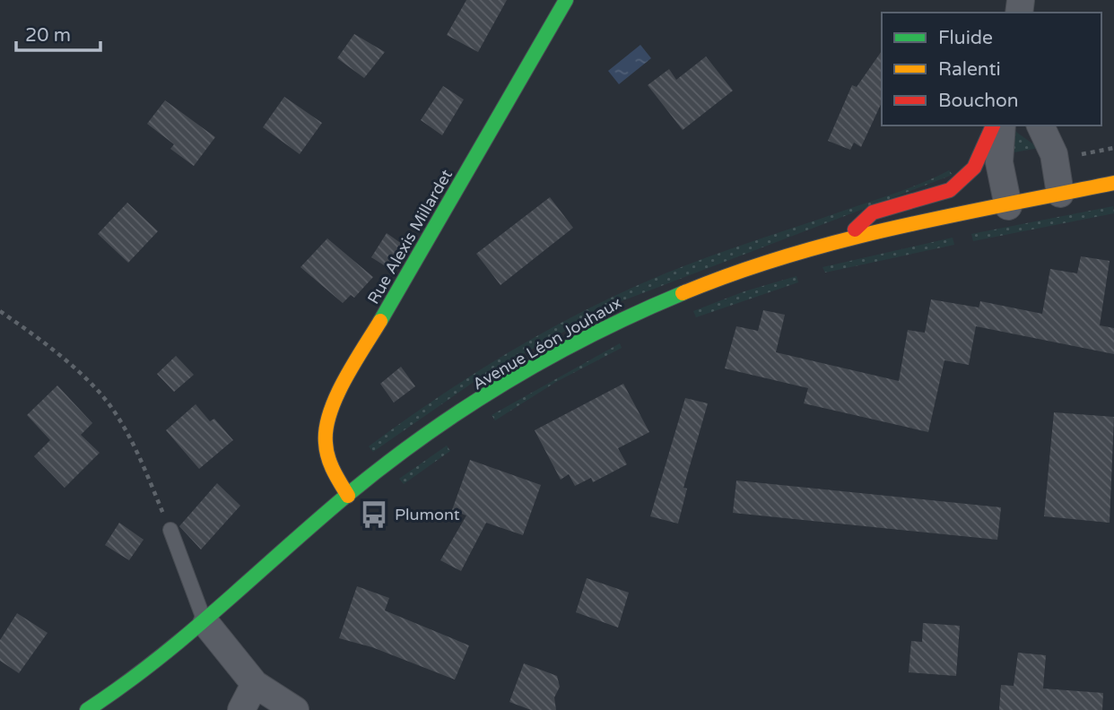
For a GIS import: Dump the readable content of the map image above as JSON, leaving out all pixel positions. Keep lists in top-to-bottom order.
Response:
{
  "streets": {
    "main road": ["Rue Alexis Millardet", "Avenue Léon Jouhaux"]
  },
  "crossings": [
    ["Rue Alexis Millardet", "Avenue Léon Jouhaux"]
  ],
  "places": {
    "bus stop": ["Plumont"]
  },
  "legend": ["Fluide", "Ralenti", "Bouchon"],
  "scale_bar": "20 m"
}
